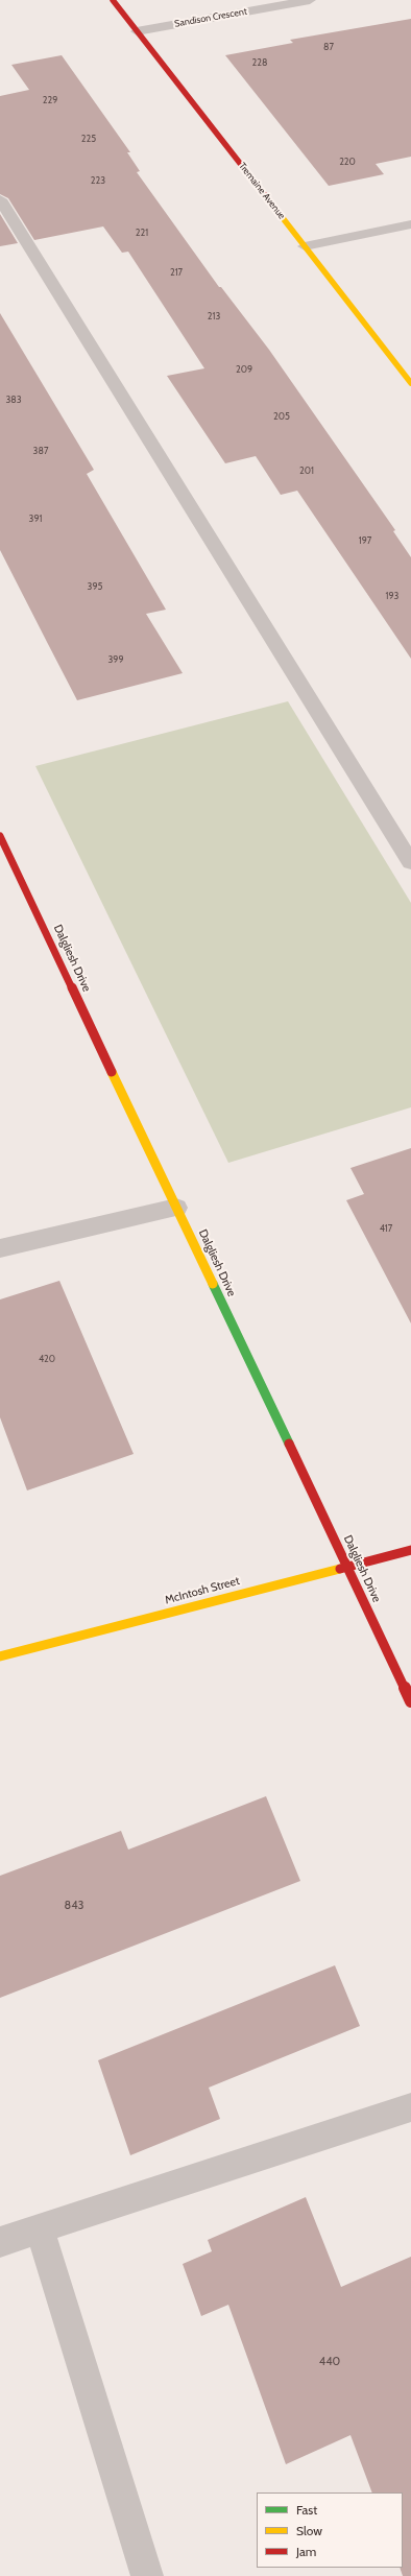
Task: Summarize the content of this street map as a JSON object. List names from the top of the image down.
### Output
{
  "streets": {
    "street": [
      "Sandison Crescent",
      "Tremaine Avenue",
      "Dalgliesh Drive",
      "McIntosh Street"
    ]
  },
  "crossings": [
    ["Sandison Crescent", "Tremaine Avenue"],
    ["Dalgliesh Drive", "McIntosh Street"]
  ],
  "house_numbers": [
    "87",
    "228",
    "229",
    "225",
    "220",
    "223",
    "221",
    "217",
    "213",
    "209",
    "383",
    "205",
    "387",
    "201",
    "391",
    "197",
    "395",
    "193",
    "399",
    "417",
    "420",
    "843",
    "440"
  ],
  "legend": ["Fast", "Slow", "Jam"]
}
